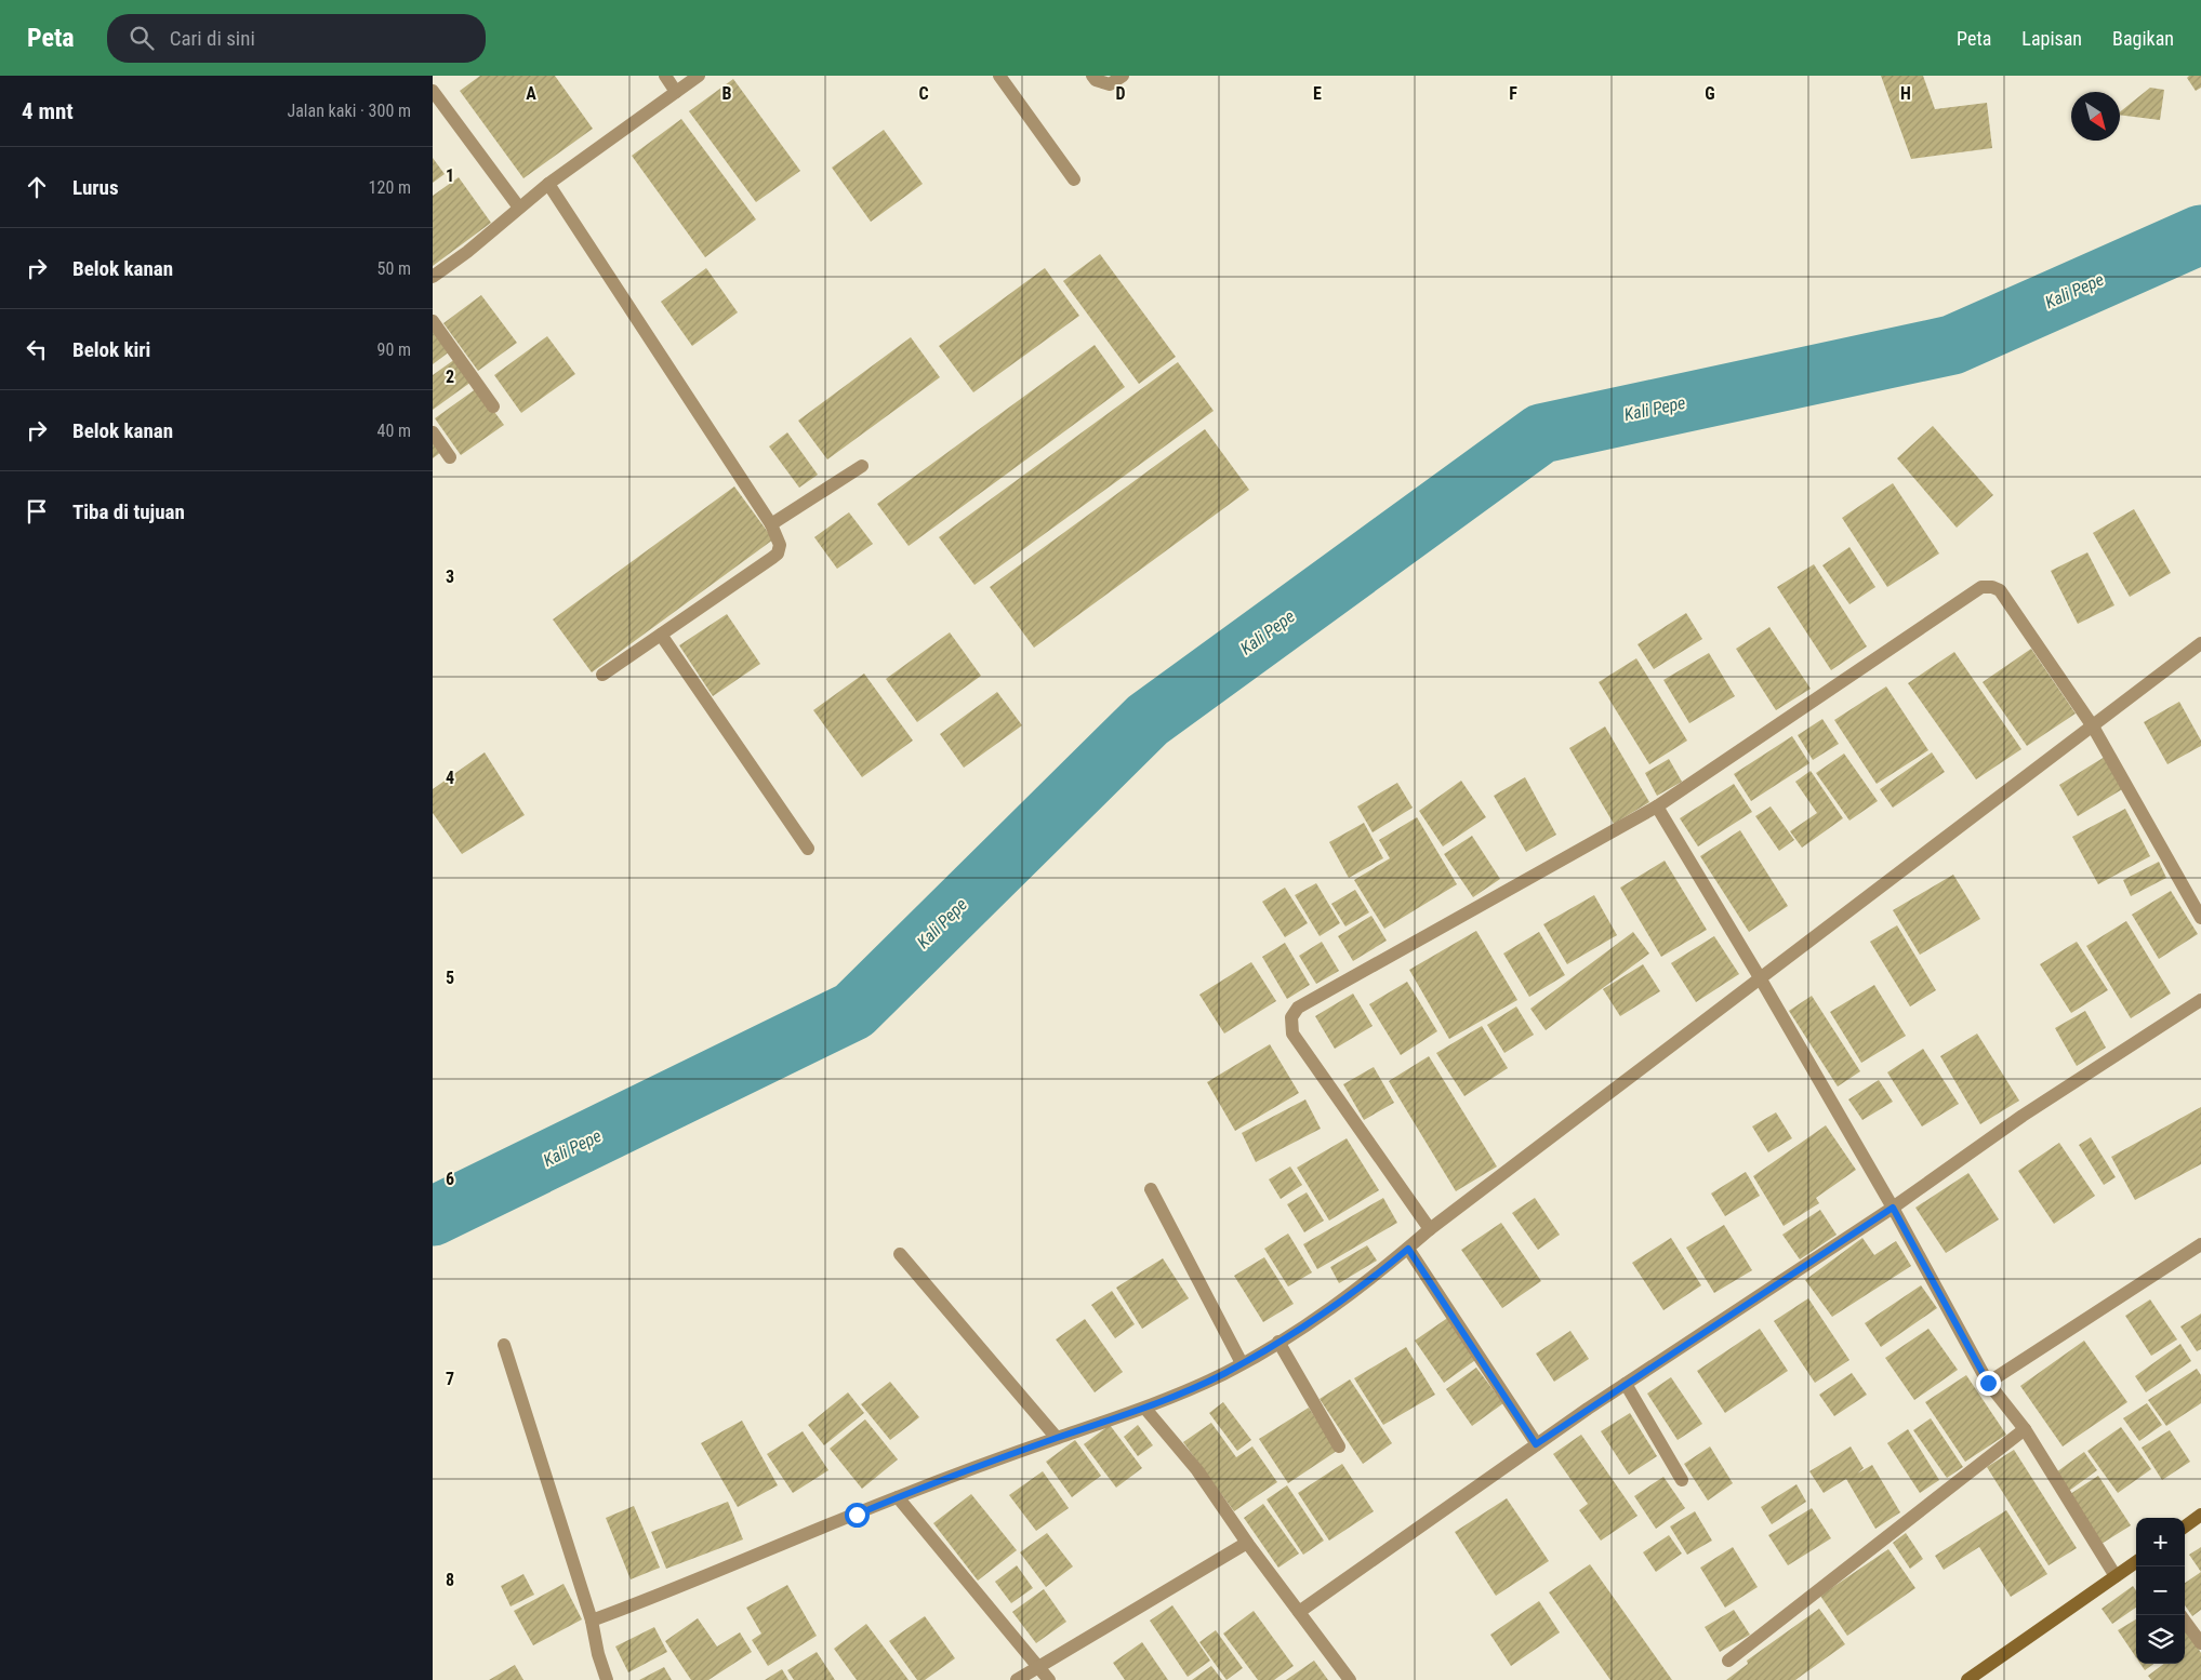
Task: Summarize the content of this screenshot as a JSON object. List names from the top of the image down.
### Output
{
  "water": ["Kali Pepe"],
  "north": "bottom right",
  "page": {
    "header": "Peta",
    "search": "Cari di sini",
    "nav": ["Peta", "Lapisan", "Bagikan"],
    "heading": ["4 mnt", "Jalan kaki · 300 m"],
    "list": [
      ["Lurus", "120 m"],
      ["Belok kanan", "50 m"],
      ["Belok kiri", "90 m"],
      ["Belok kanan", "40 m"],
      "Tiba di tujuan"
    ],
    "map_buttons": ["+", "−"]
  },
  "grid": {
    "columns": [
      "A",
      "B",
      "C",
      "D",
      "E",
      "F",
      "G",
      "H"
    ],
    "rows": [
      "1",
      "2",
      "3",
      "4",
      "5",
      "6",
      "7",
      "8"
    ]
  }
}
